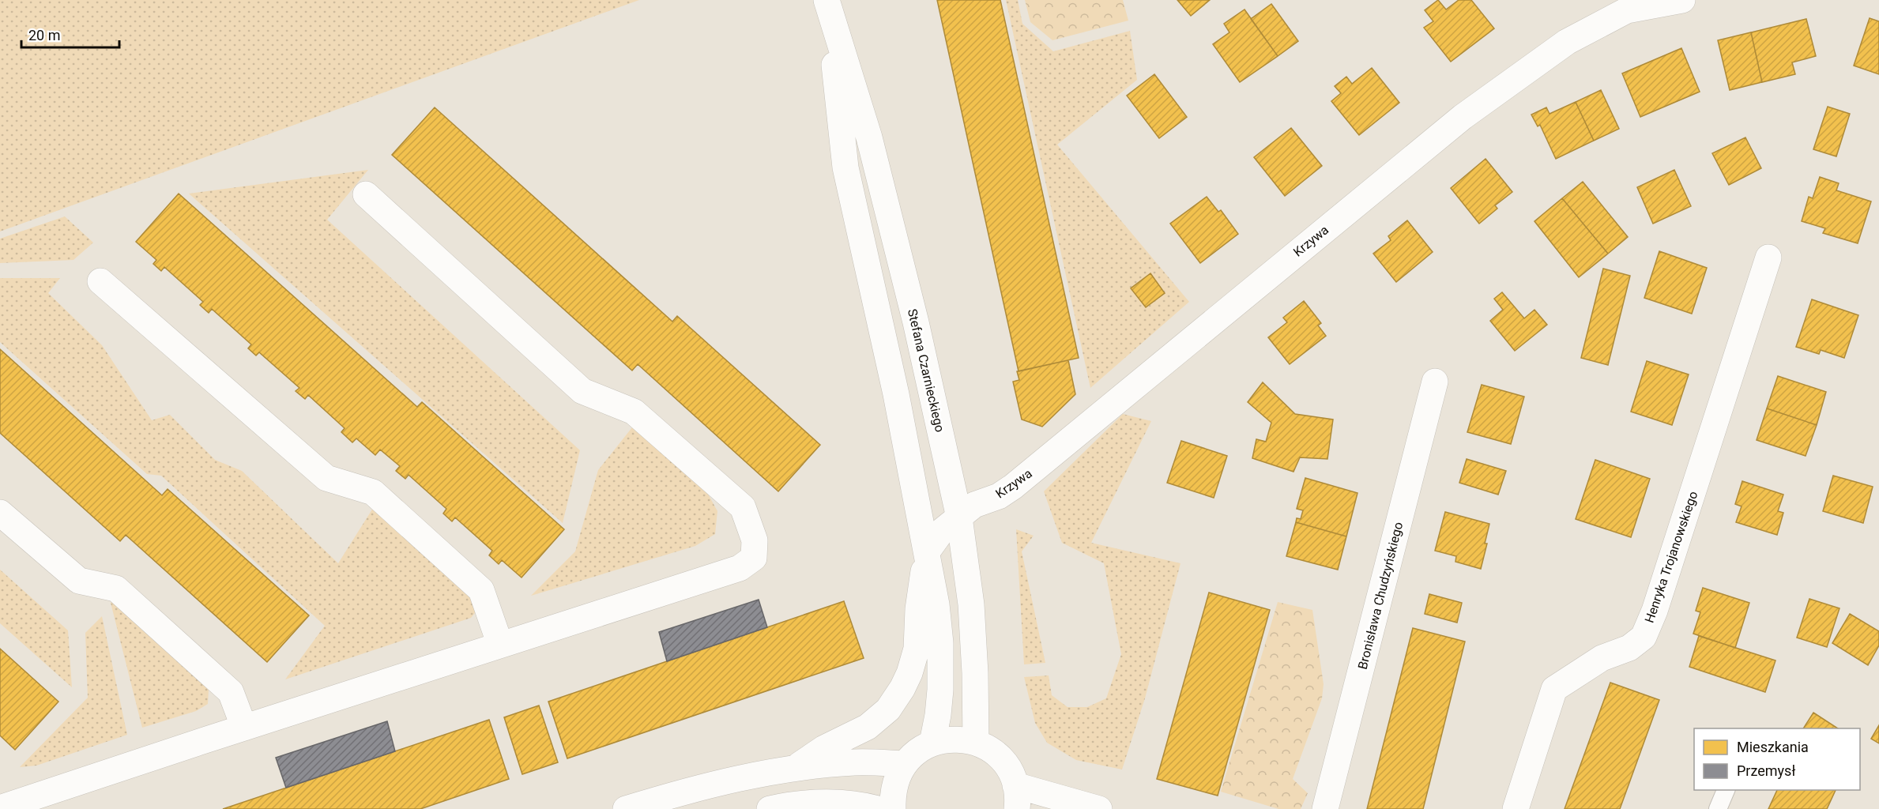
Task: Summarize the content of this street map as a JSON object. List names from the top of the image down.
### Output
{
  "streets": {
    "street": [
      "Krzywa",
      "Stefana Czarnieckiego",
      "Henryka Trojanowskiego",
      "Bronisława Chudzyńskiego"
    ]
  },
  "crossings": [
    ["Krzywa", "Stefana Czarnieckiego"]
  ],
  "legend": ["Mieszkania", "Przemysł"],
  "scale_bar": "20 m"
}
